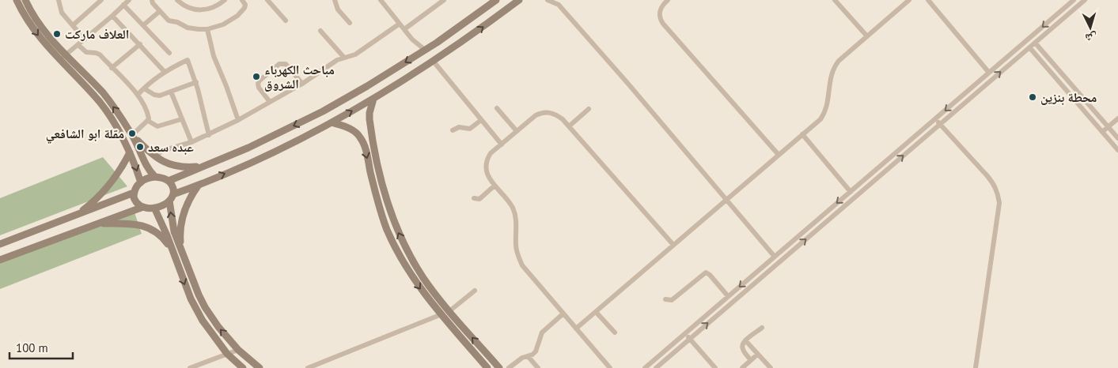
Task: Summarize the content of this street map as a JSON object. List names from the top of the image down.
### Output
{
  "places": [
    "العلاف ماركت",
    "مباحث الكهرباء الشروق",
    "محطة بنزين",
    "مقلة ابو الشافعي",
    "عبده سعد"
  ],
  "scale_bar": "100 m",
  "north": "bottom"
}
